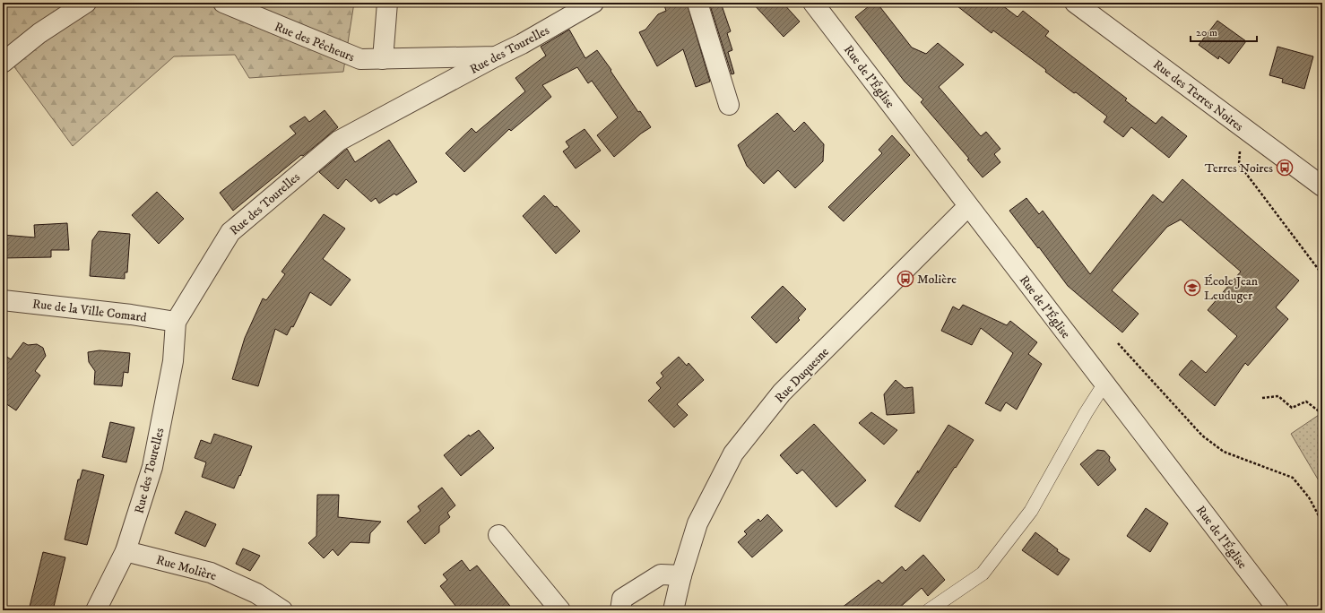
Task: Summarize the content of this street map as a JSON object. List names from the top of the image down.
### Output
{
  "streets": {
    "street": [
      "Rue des Pêcheurs",
      "Rue des Tourelles",
      "Rue de l'Église",
      "Rue des Terres Noires",
      "Rue de la Ville Comard",
      "Rue Duquesne",
      "Rue Molière"
    ]
  },
  "crossings": [
    ["Rue des Pêcheurs", "Rue des Tourelles"],
    ["Rue des Tourelles", "Rue de la Ville Comard"],
    ["Rue des Tourelles", "Rue Molière"],
    ["Rue de l'Église", "Rue Duquesne"]
  ],
  "places": {
    "bus stop": ["Terres Noires", "Molière"],
    "school or university": ["École Jean Leuduger"]
  },
  "scale_bar": "20 m"
}
